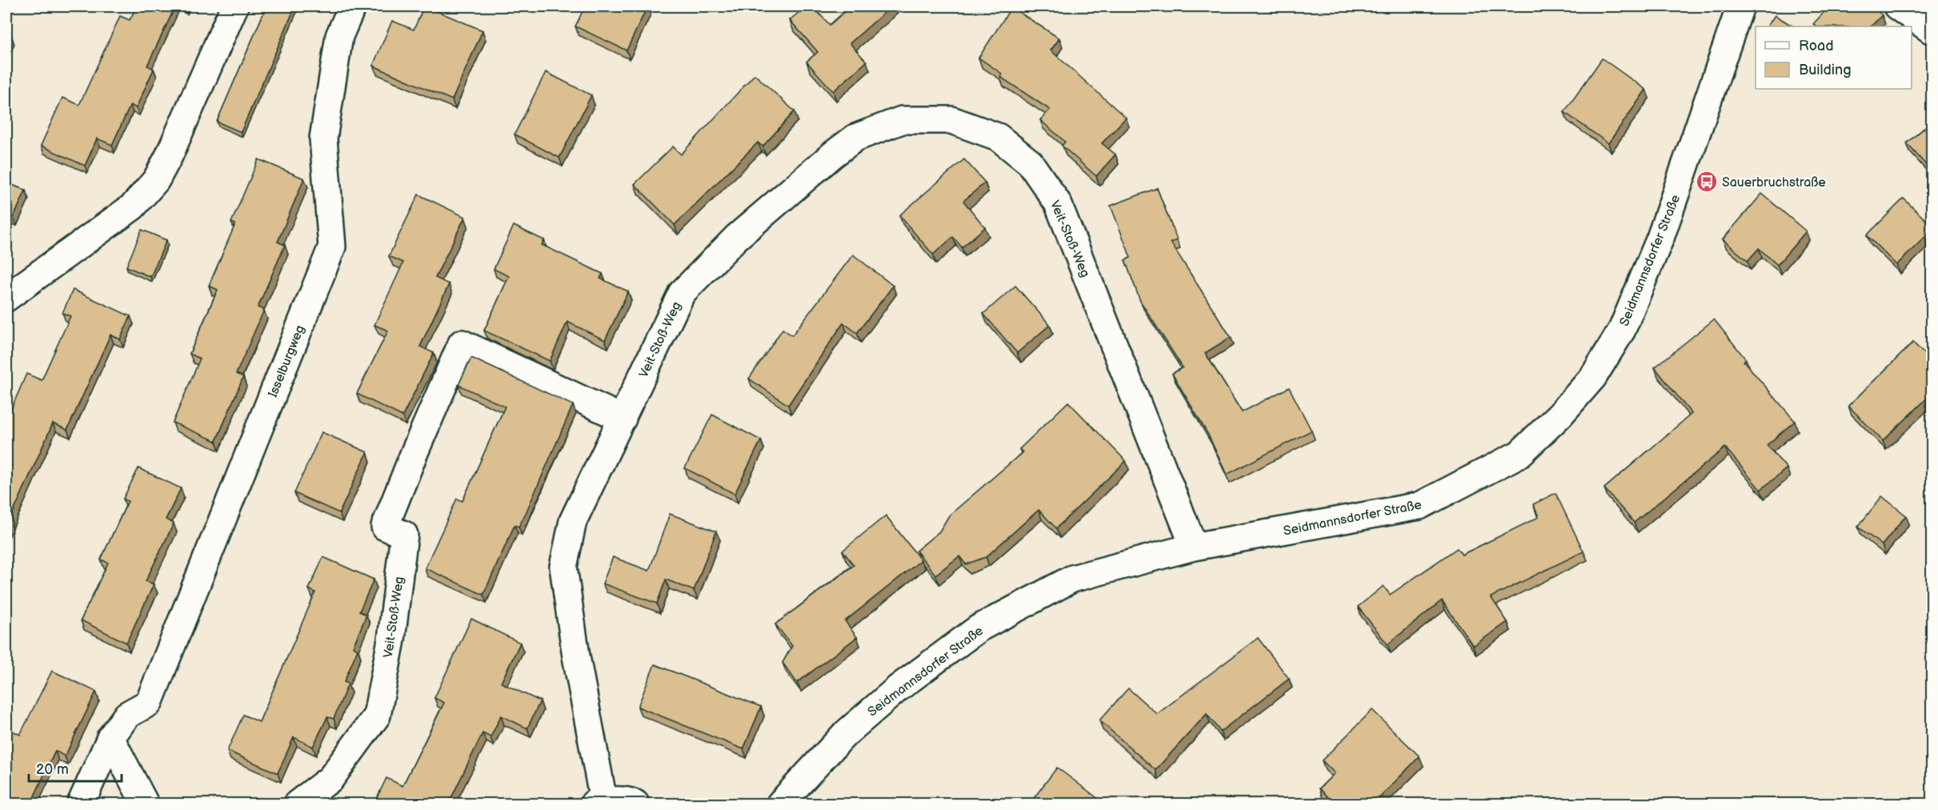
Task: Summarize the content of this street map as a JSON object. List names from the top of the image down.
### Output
{
  "streets": {
    "street": ["Veit-Stoß-Weg", "Seidmannsdorfer Straße", "Isselburgweg"]
  },
  "crossings": [
    ["Veit-Stoß-Weg", "Seidmannsdorfer Straße"]
  ],
  "places": {
    "bus stop": ["Sauerbruchstraße"]
  },
  "legend": ["Road", "Building"],
  "scale_bar": "20 m"
}
